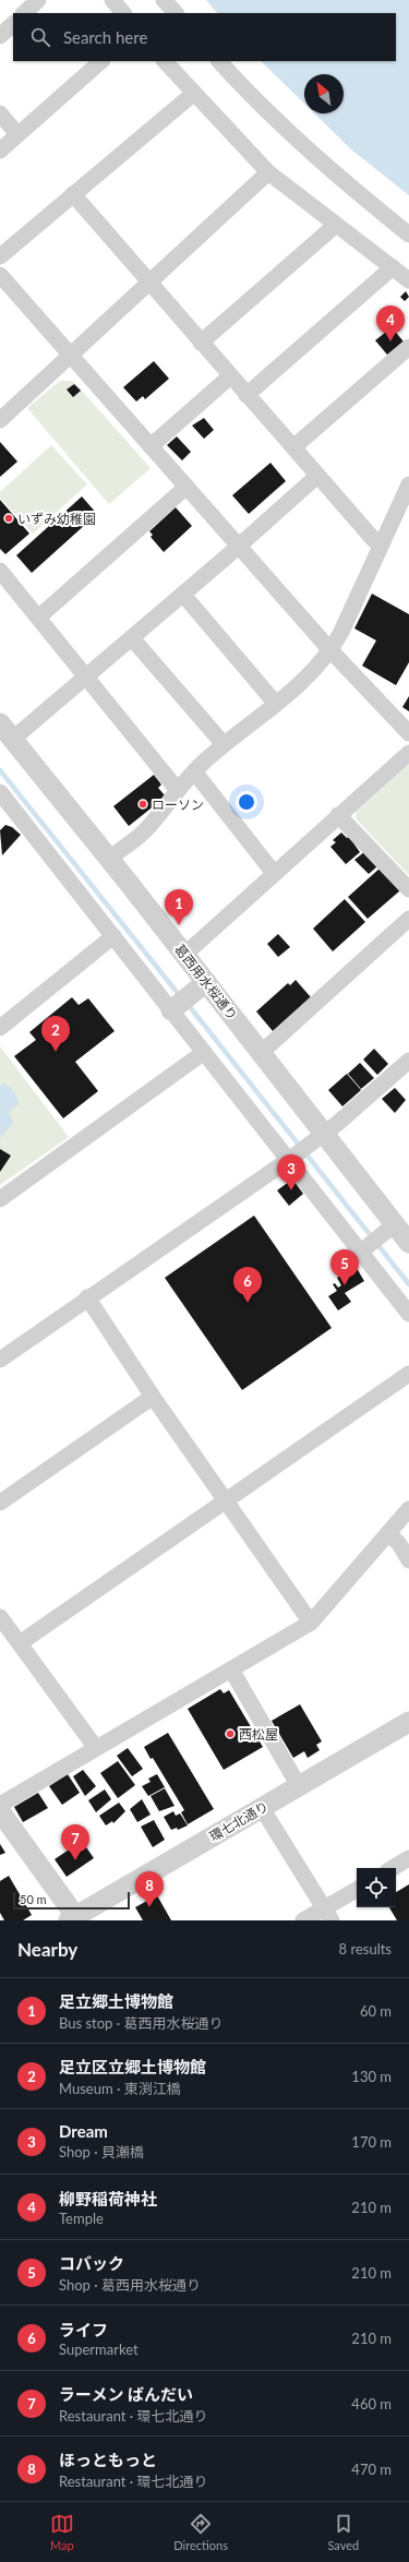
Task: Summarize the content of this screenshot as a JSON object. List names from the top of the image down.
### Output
{
  "streets": {
    "street": ["葛西用水桜通り", "環七北通り"]
  },
  "places": ["いずみ幼稚園", "ローソン", "西松屋"],
  "scale_bar": "50 m",
  "north": "top left",
  "page": {
    "search": "Search here",
    "pins": [
      "4",
      "1",
      "2",
      "3",
      "5",
      "6",
      "7",
      "8"
    ],
    "scale": "50 m",
    "heading": ["Nearby", "8 results"],
    "list": [
      {
        "mark": "1",
        "name": "足立郷土博物館",
        "note": "Bus stop · 葛西用水桜通り",
        "value": "60 m"
      },
      {
        "mark": "2",
        "name": "足立区立郷土博物館",
        "note": "Museum · 東渕江橋",
        "value": "130 m"
      },
      {
        "mark": "3",
        "name": "Dream",
        "note": "Shop · 貝瀬橋",
        "value": "170 m"
      },
      {
        "mark": "4",
        "name": "柳野稲荷神社",
        "note": "Temple",
        "value": "210 m"
      },
      {
        "mark": "5",
        "name": "コバック",
        "note": "Shop · 葛西用水桜通り",
        "value": "210 m"
      },
      {
        "mark": "6",
        "name": "ライフ",
        "note": "Supermarket",
        "value": "210 m"
      },
      {
        "mark": "7",
        "name": "ラーメン ばんだい",
        "note": "Restaurant · 環七北通り",
        "value": "460 m"
      },
      {
        "mark": "8",
        "name": "ほっともっと",
        "note": "Restaurant · 環七北通り",
        "value": "470 m"
      }
    ],
    "nav": ["Map", "Directions", "Saved"]
  }
}
